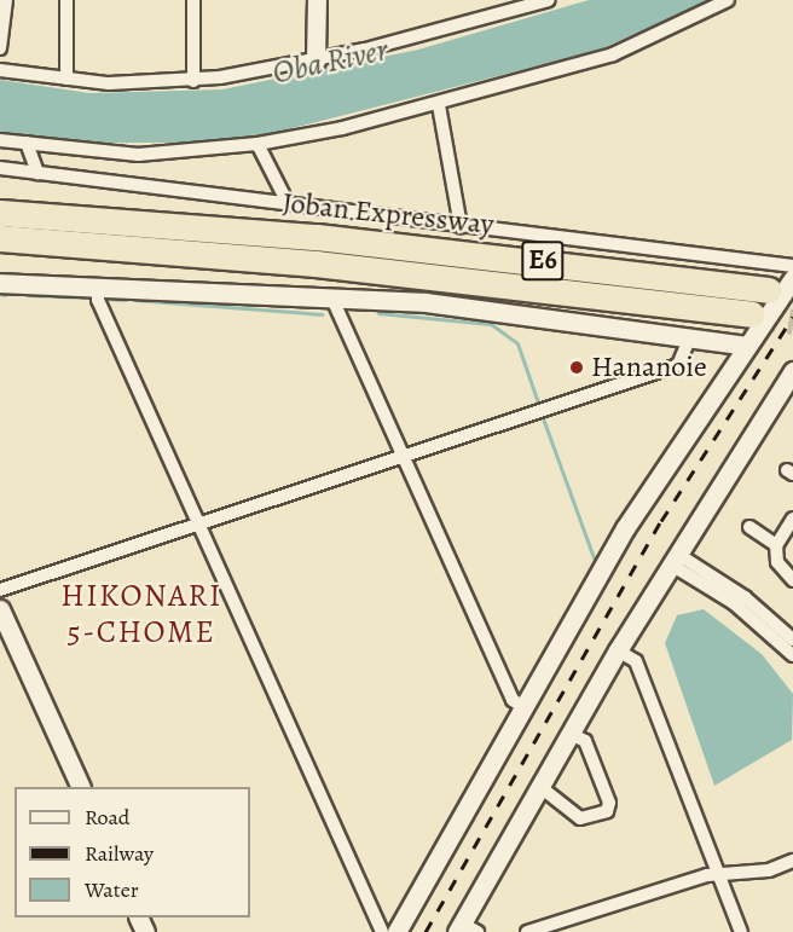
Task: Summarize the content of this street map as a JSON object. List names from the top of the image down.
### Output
{
  "streets": {
    "highway": ["Joban Expressway", "E6"]
  },
  "districts": ["HIKONARI 5-CHOME"],
  "water": ["Oba River"],
  "places": ["Hananoie"],
  "legend": ["Road", "Railway", "Water"]
}
